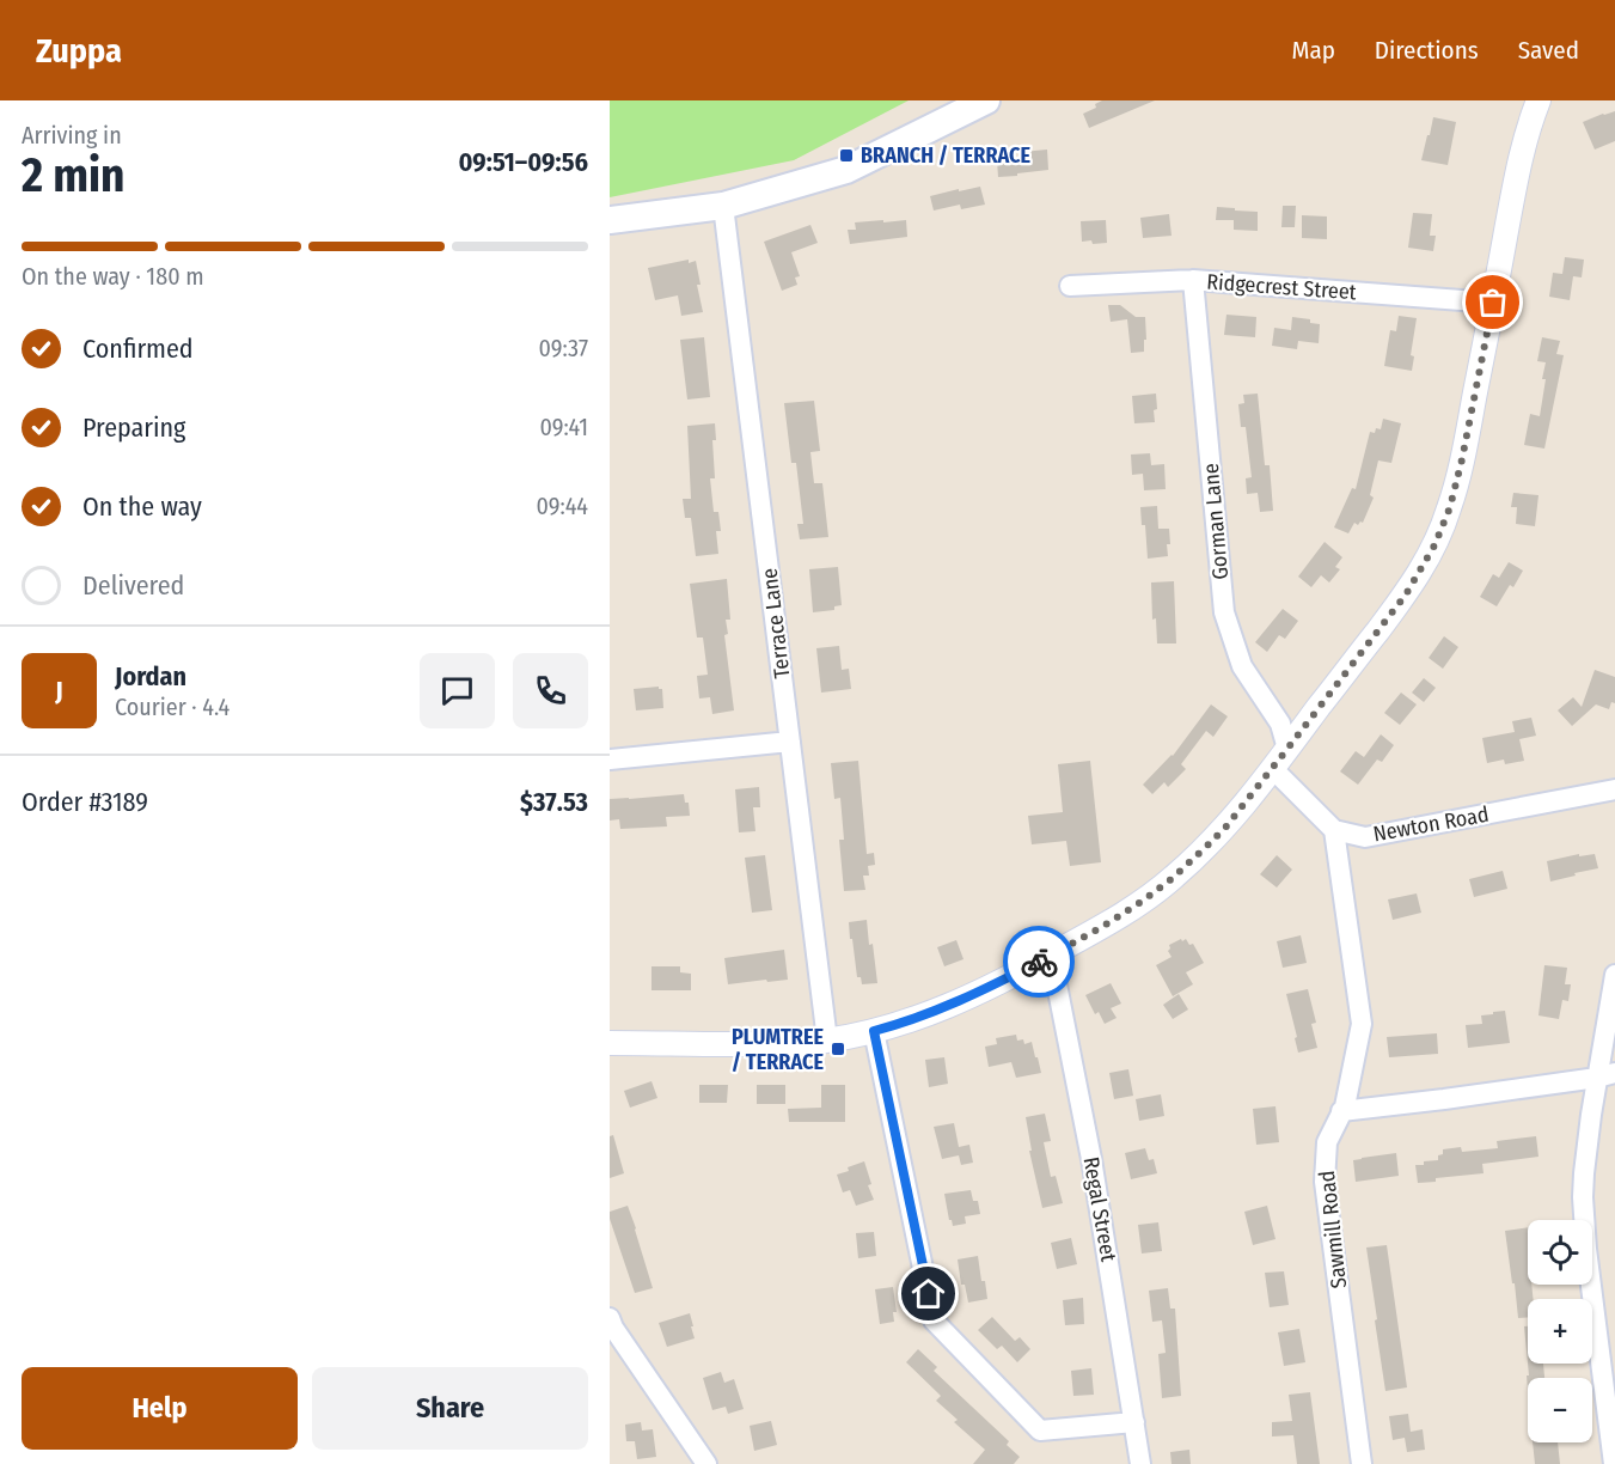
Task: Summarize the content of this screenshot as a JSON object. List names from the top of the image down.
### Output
{
  "streets": {
    "street": [
      "Ridgecrest Street",
      "Gorman Lane",
      "Terrace Lane",
      "Newton Road",
      "Regal Street",
      "Sawmill Road"
    ]
  },
  "crossings": [
    ["Ridgecrest Street", "Gorman Lane"],
    ["Newton Road", "Sawmill Road"]
  ],
  "places": {
    "transit": ["BRANCH / TERRACE", "PLUMTREE / TERRACE"]
  },
  "page": {
    "header": "Zuppa",
    "nav": ["Map", "Directions", "Saved"],
    "heading": ["2 min", "Arriving in", "09:51–09:56"],
    "panel": [
      "Jordan",
      "Courier · 4.4",
      "Order #3189",
      "$37.53"
    ],
    "bar": "On the way · 180 m",
    "list": [
      ["Confirmed", "09:37"],
      ["Preparing", "09:41"],
      ["On the way", "09:44"],
      "Delivered"
    ],
    "round": "J",
    "map_buttons": ["+", "−"],
    "buttons": ["Help", "Share"]
  }
}
